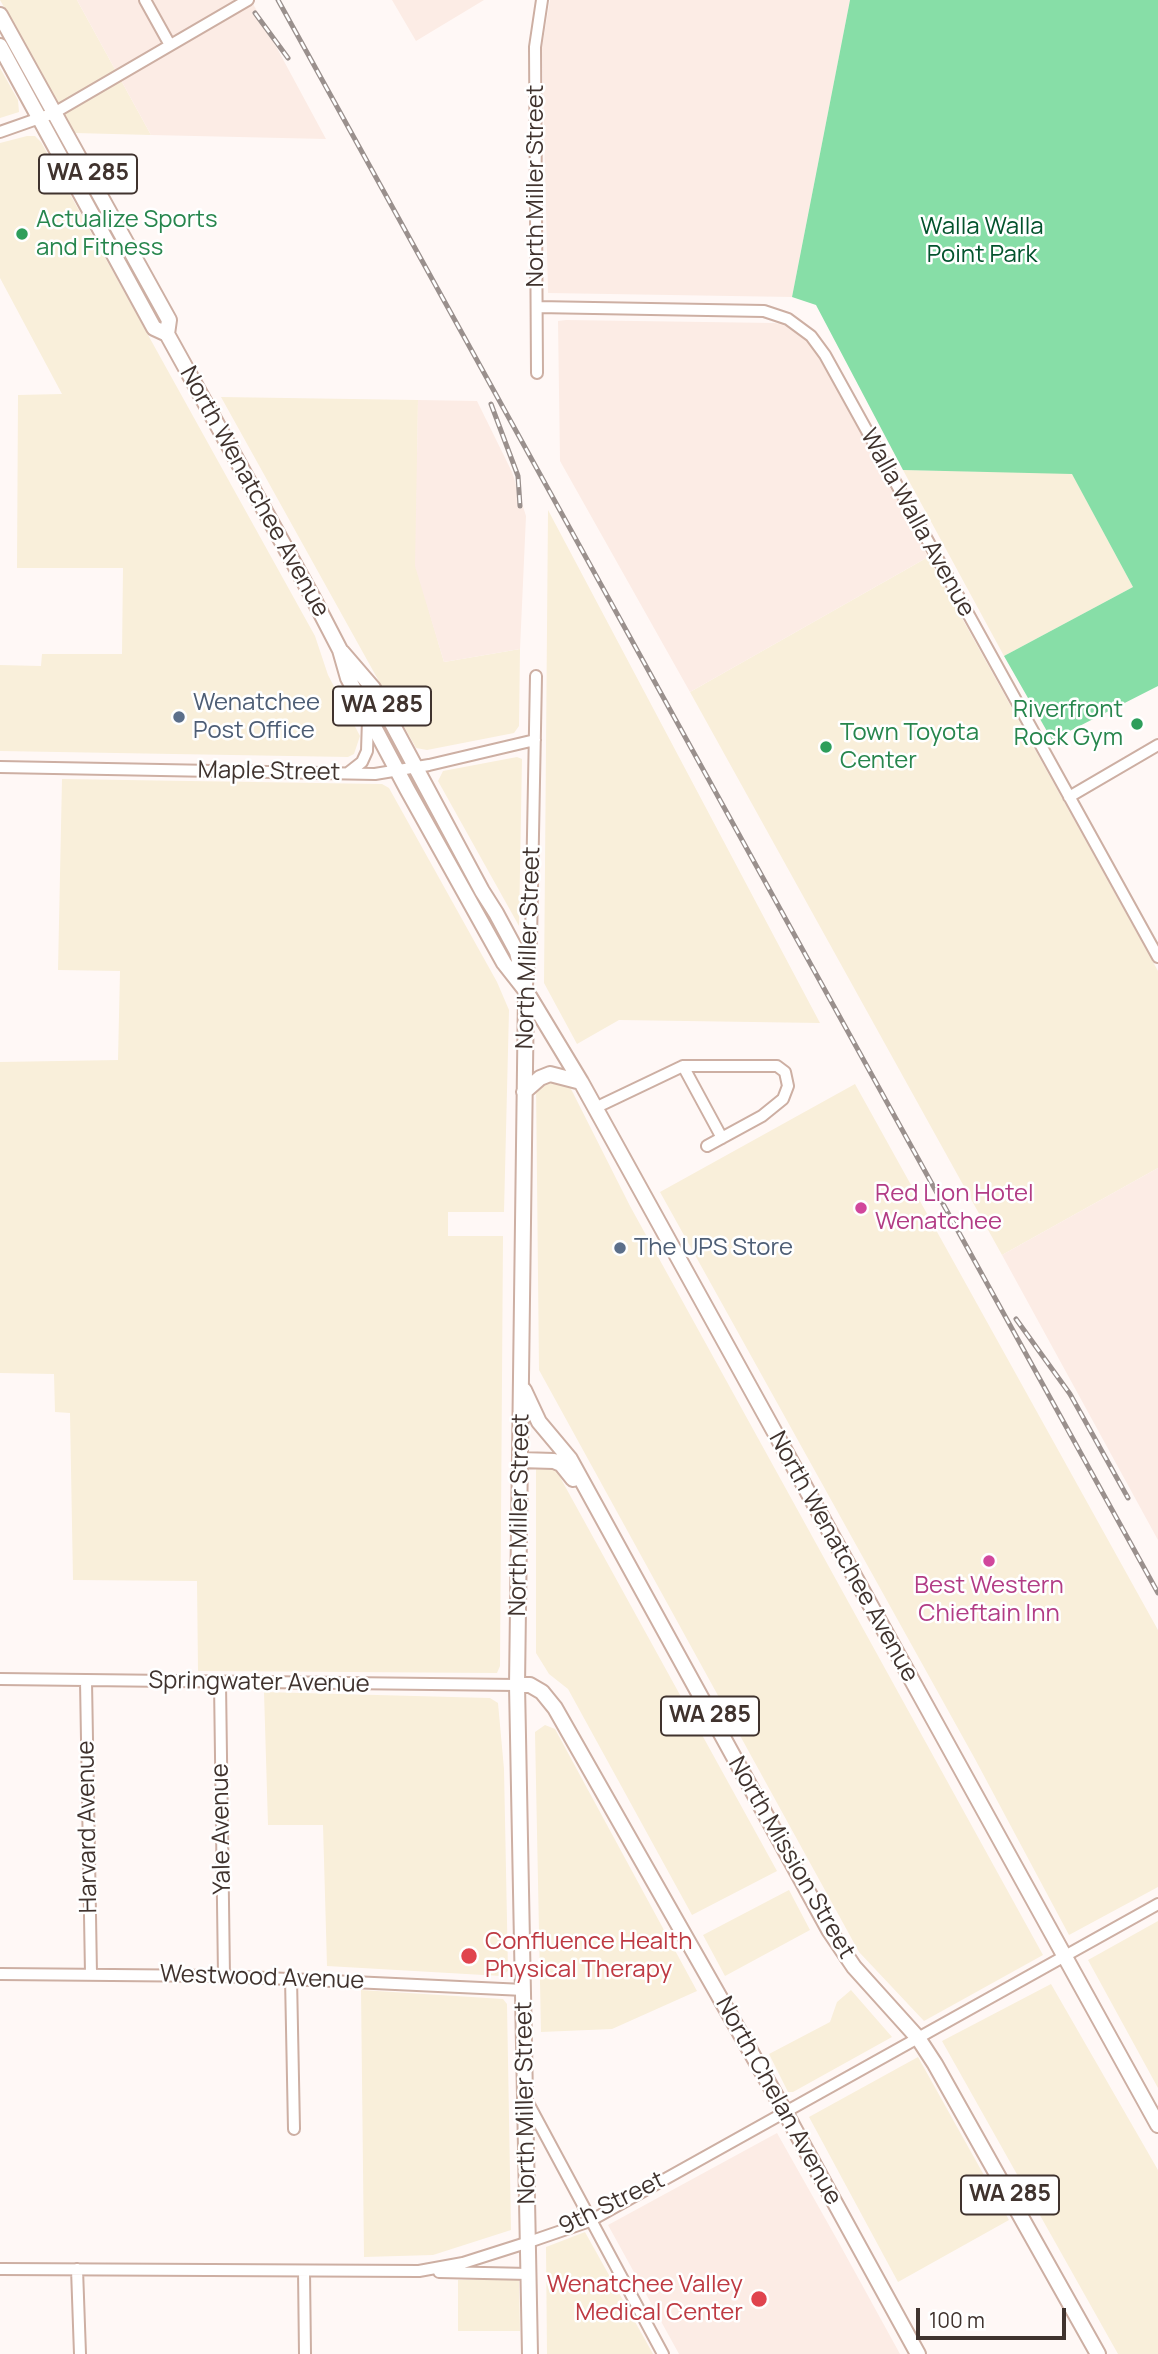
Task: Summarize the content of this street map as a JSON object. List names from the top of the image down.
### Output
{
  "streets": {
    "main road": [
      "WA 285",
      "North Miller Street",
      "North Wenatchee Avenue",
      "North Mission Street",
      "North Chelan Avenue"
    ],
    "street": [
      "Walla Walla Avenue",
      "Maple Street",
      "Springwater Avenue",
      "Harvard Avenue",
      "Yale Avenue",
      "Westwood Avenue",
      "9th Street"
    ]
  },
  "crossings": [
    ["WA 285", "North Wenatchee Avenue"],
    ["WA 285", "Maple Street"],
    ["North Miller Street", "North Wenatchee Avenue"],
    ["North Miller Street", "Walla Walla Avenue"],
    ["North Miller Street", "Maple Street"],
    ["North Miller Street", "Springwater Avenue"],
    ["North Miller Street", "North Mission Street"],
    ["North Miller Street", "Westwood Avenue"],
    ["North Miller Street", "North Chelan Avenue"],
    ["North Miller Street", "9th Street"],
    ["North Wenatchee Avenue", "Maple Street"],
    ["North Wenatchee Avenue", "9th Street"],
    ["Springwater Avenue", "Harvard Avenue"],
    ["Springwater Avenue", "Yale Avenue"],
    ["Springwater Avenue", "North Chelan Avenue"],
    ["Harvard Avenue", "Westwood Avenue"],
    ["Yale Avenue", "Westwood Avenue"],
    ["North Mission Street", "9th Street"],
    ["North Chelan Avenue", "9th Street"]
  ],
  "parks": ["Walla Walla Point Park"],
  "places": [
    "Actualize Sports and Fitness",
    "Wenatchee Post Office",
    "Riverfront Rock Gym",
    "Town Toyota Center",
    "Red Lion Hotel Wenatchee",
    "The UPS Store",
    "Best Western Chieftain Inn",
    "Confluence Health Physical Therapy",
    "Wenatchee Valley Medical Center"
  ],
  "scale_bar": "100 m"
}
